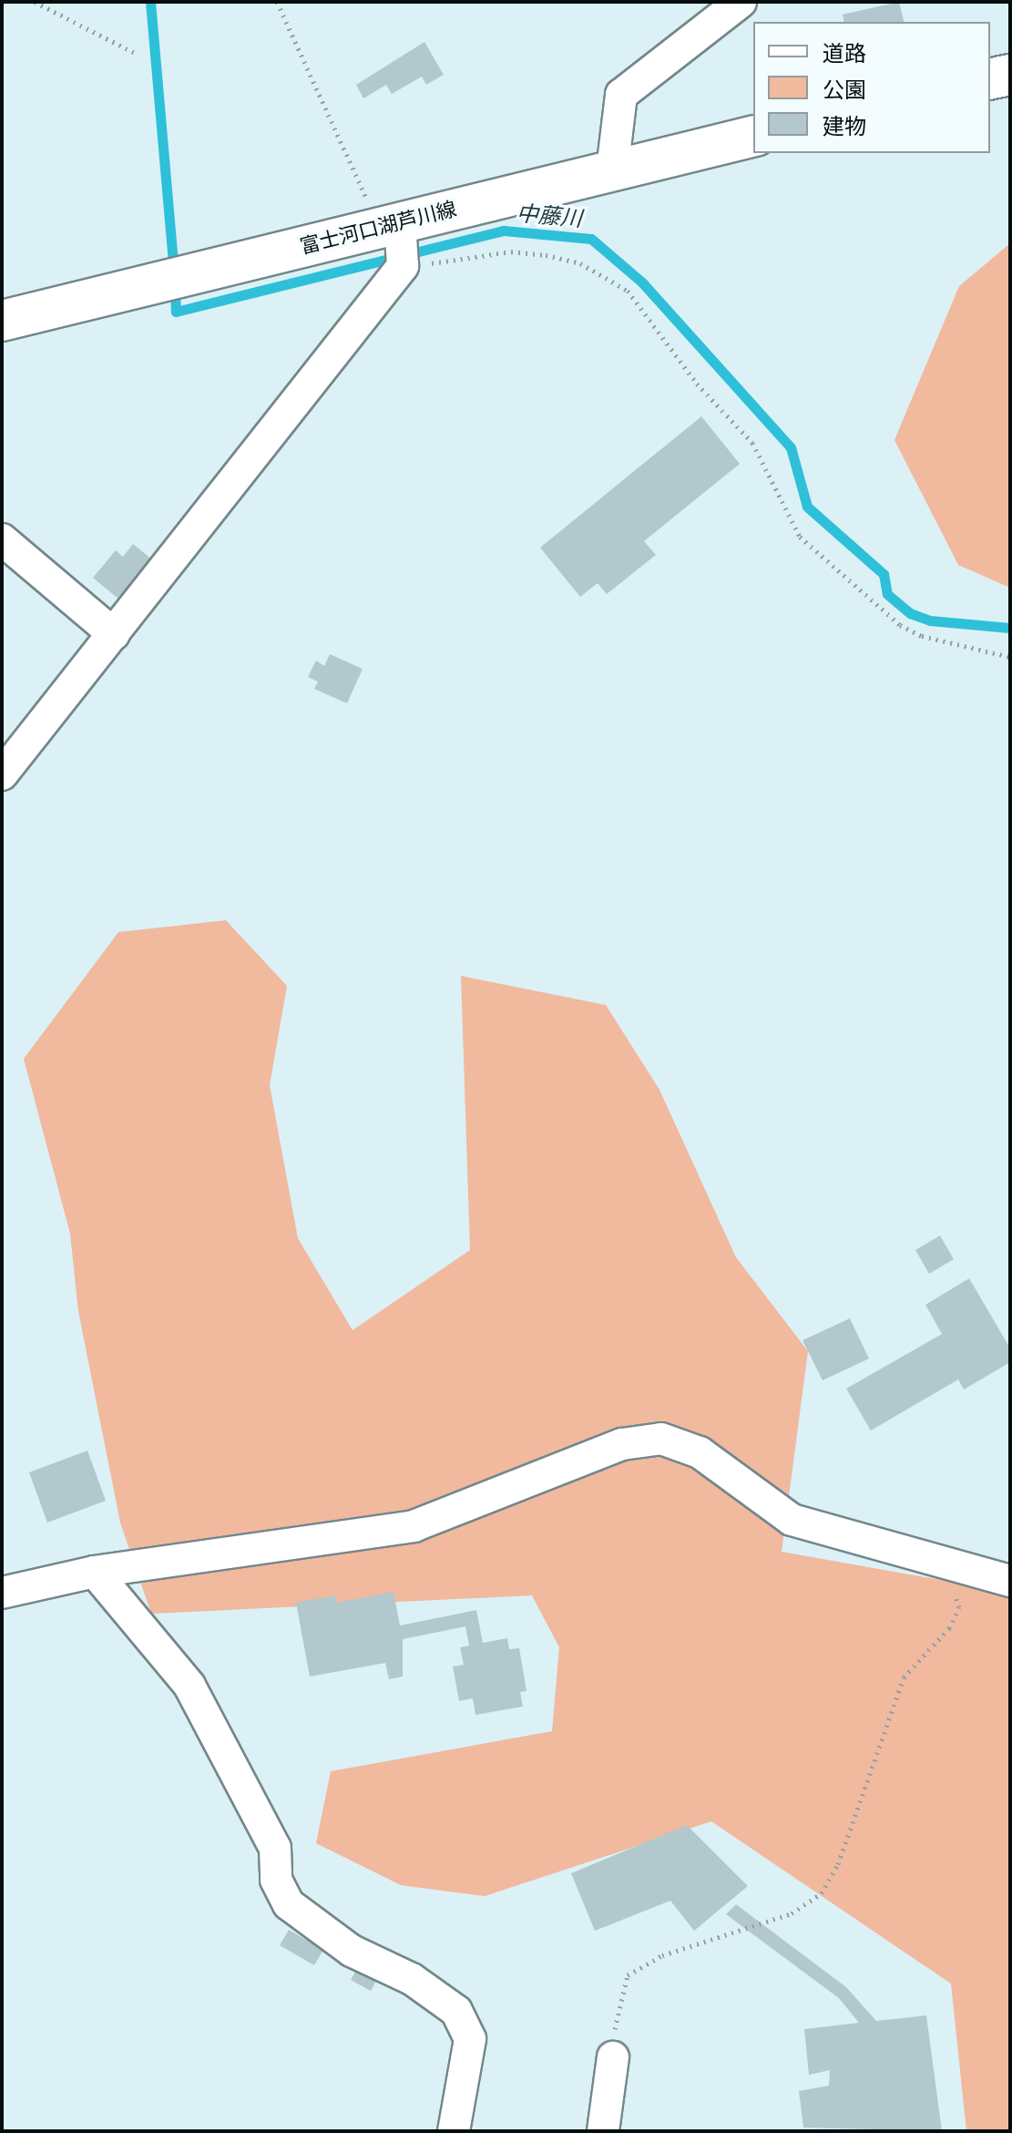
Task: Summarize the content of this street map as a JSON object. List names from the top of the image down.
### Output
{
  "streets": {
    "main road": ["富士河口湖芦川線"]
  },
  "water": ["中藤川"],
  "legend": ["道路", "公園", "建物"]
}
